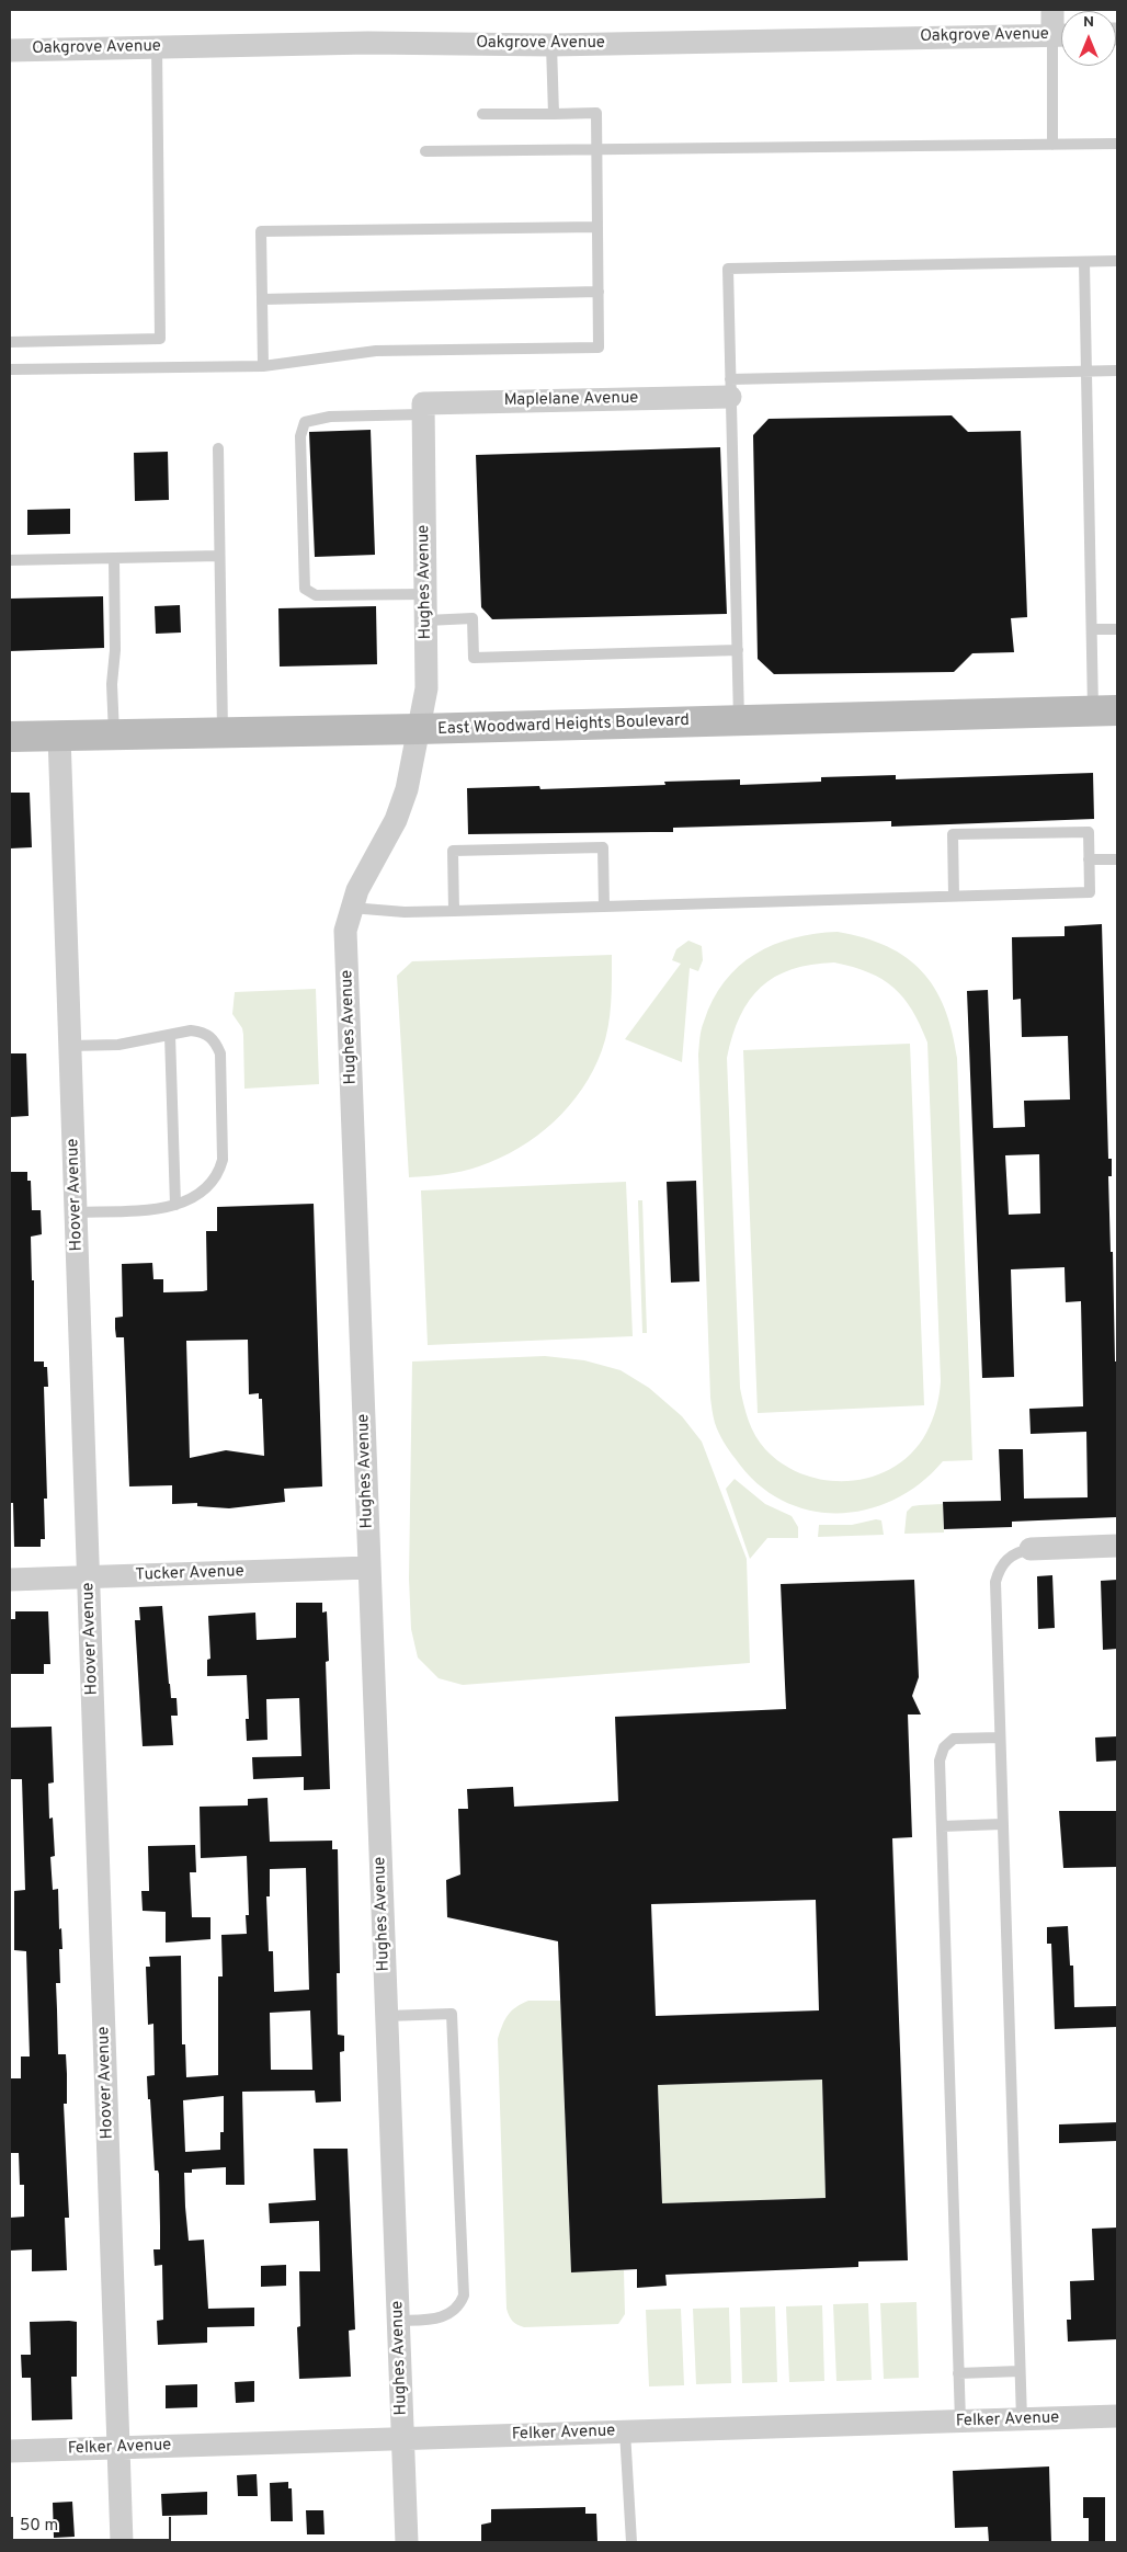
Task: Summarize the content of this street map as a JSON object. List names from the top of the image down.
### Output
{
  "streets": {
    "street": [
      "Oakgrove Avenue",
      "Maplelane Avenue",
      "Hughes Avenue",
      "East Woodward Heights Boulevard",
      "Hoover Avenue",
      "Tucker Avenue",
      "Felker Avenue"
    ]
  },
  "crossings": [
    ["Maplelane Avenue", "Hughes Avenue"],
    ["Hughes Avenue", "East Woodward Heights Boulevard"],
    ["Hughes Avenue", "Tucker Avenue"],
    ["Hughes Avenue", "Felker Avenue"],
    ["East Woodward Heights Boulevard", "Hoover Avenue"],
    ["Hoover Avenue", "Tucker Avenue"],
    ["Hoover Avenue", "Felker Avenue"]
  ],
  "scale_bar": "50 m",
  "north": "top"
}
